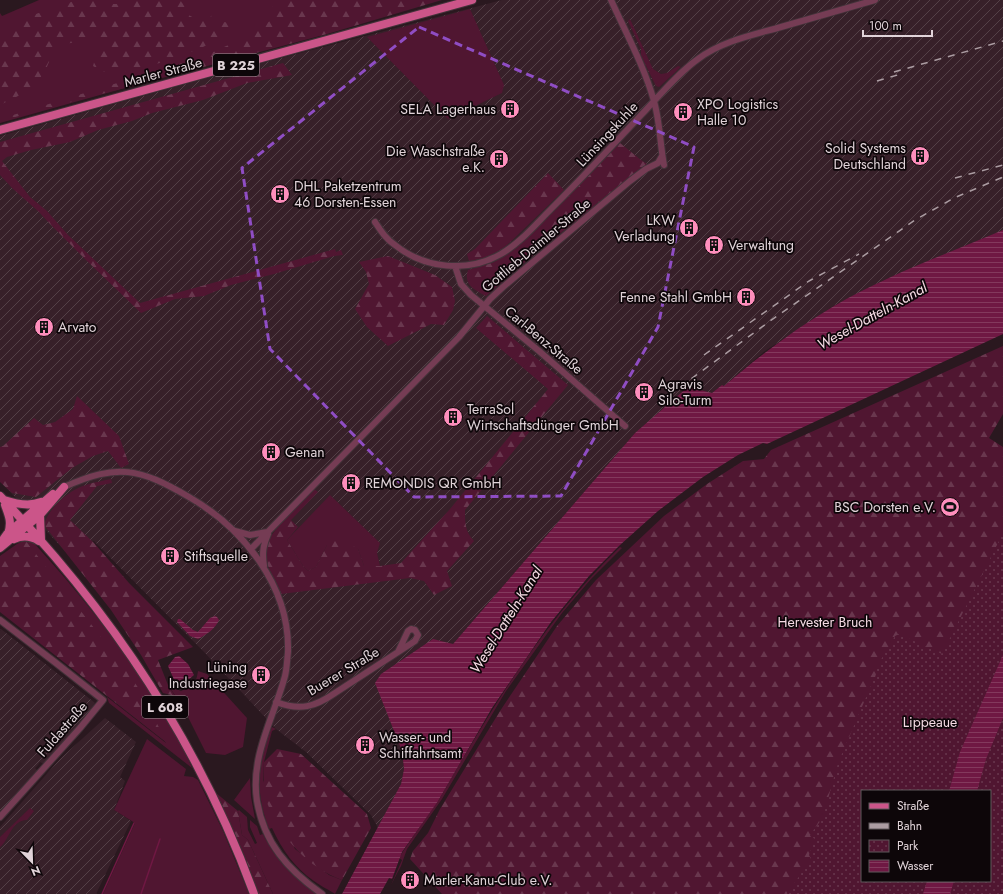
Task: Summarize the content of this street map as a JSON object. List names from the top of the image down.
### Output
{
  "streets": {
    "main road": ["B 225", "Marler Straße", "L 608"],
    "street": [
      "Lünsingskuhle",
      "Gottlieb-Daimler-Straße",
      "Carl-Benz-Straße",
      "Buerer Straße",
      "Fuldastraße"
    ]
  },
  "crossings": [
    ["Lünsingskuhle", "Carl-Benz-Straße"],
    ["Gottlieb-Daimler-Straße", "Carl-Benz-Straße"],
    ["Gottlieb-Daimler-Straße", "Buerer Straße"]
  ],
  "water": ["Wesel-Datteln-Kanal"],
  "parks": ["Hervester Bruch", "Lippeaue"],
  "places": {
    "building": [
      "SELA Lagerhaus",
      "XPO Logistics Halle 10",
      "Solid Systems Deutschland",
      "Die Waschstraße e.K.",
      "DHL Paketzentrum 46 Dorsten-Essen",
      "LKW Verladung",
      "Verwaltung",
      "Fenne Stahl GmbH",
      "Arvato",
      "Agravis Silo-Turm",
      "TerraSol Wirtschaftsdünger GmbH",
      "Genan",
      "REMONDIS QR GmbH",
      "Stiftsquelle",
      "Lüning Industriegase",
      "Wasser- und Schiffahrtsamt",
      "Marler-Kanu-Club e.V."
    ],
    "sports": ["BSC Dorsten e.V."]
  },
  "legend": [
    "Straße",
    "Bahn",
    "Park",
    "Wasser"
  ],
  "scale_bar": "100 m",
  "north": "bottom right"
}
